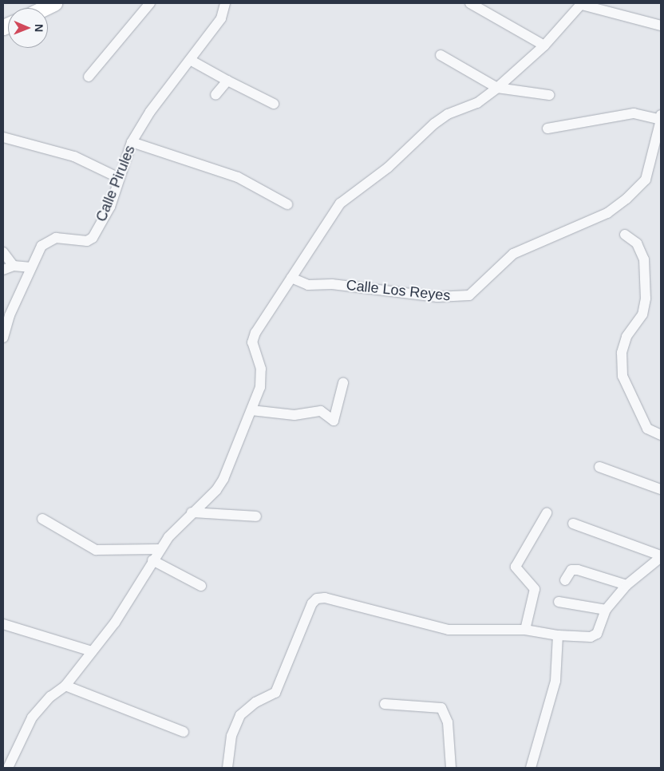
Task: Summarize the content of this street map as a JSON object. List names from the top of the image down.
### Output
{
  "streets": {
    "street": ["Calle Pirules", "Calle Los Reyes"]
  },
  "north": "right"
}
